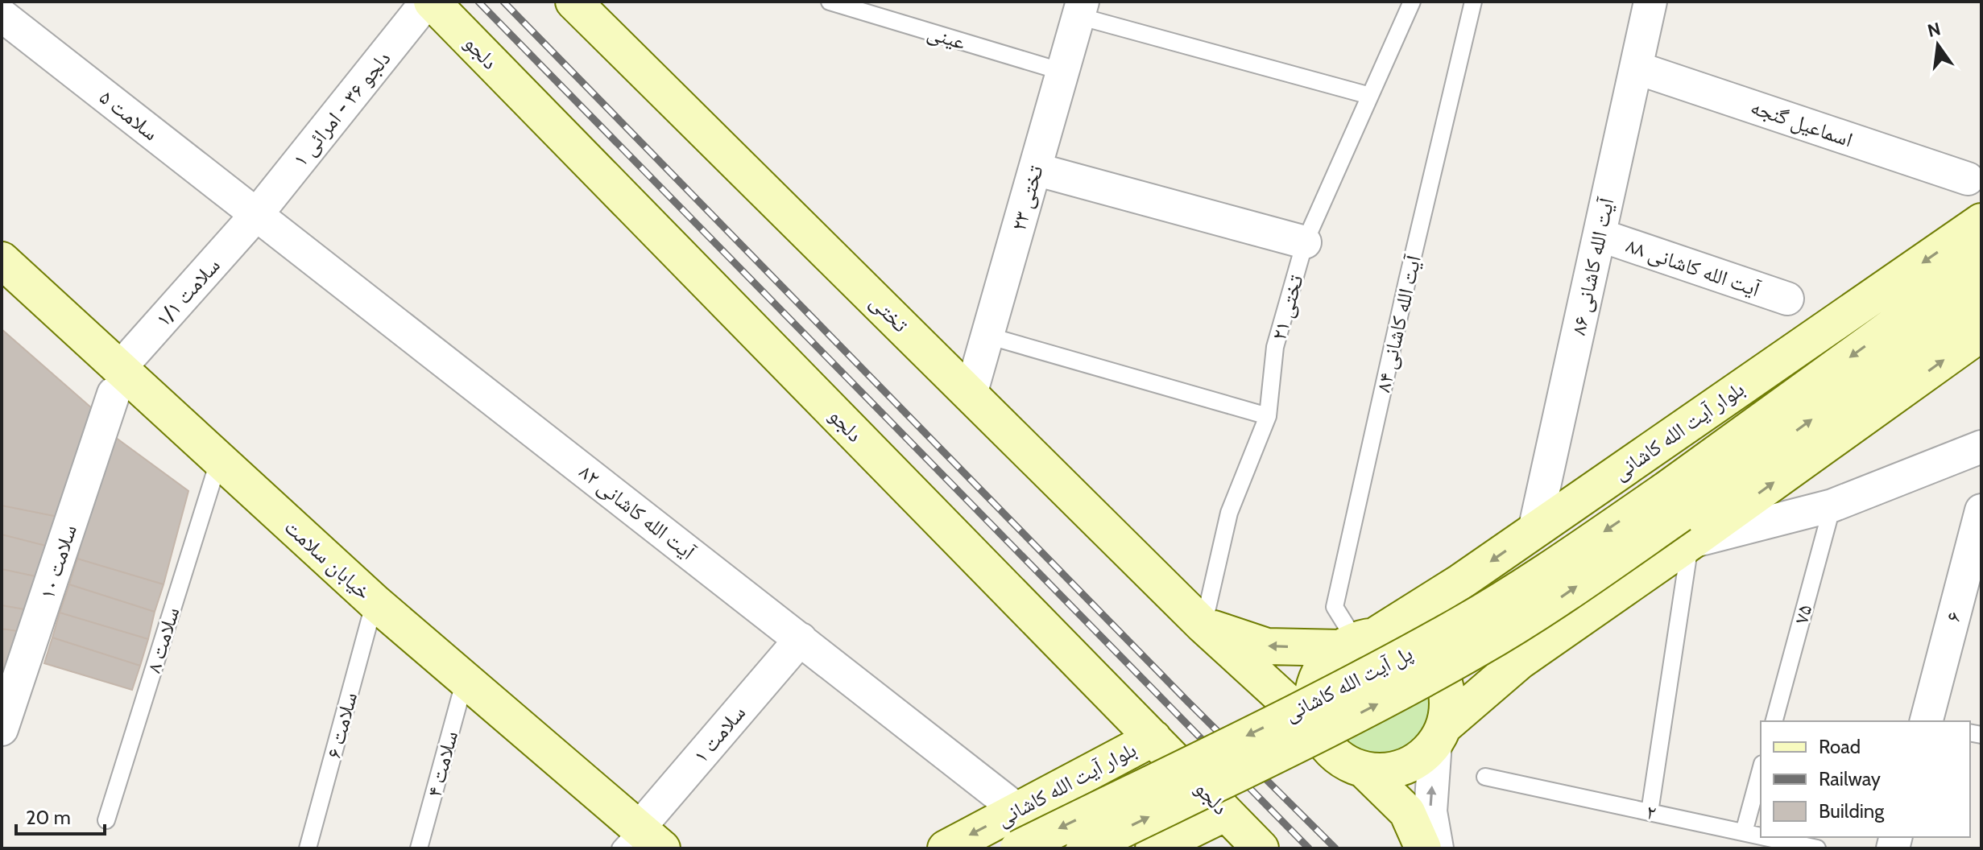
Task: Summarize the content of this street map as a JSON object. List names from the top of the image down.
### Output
{
  "streets": {
    "main road": [
      "دلجو",
      "تختی",
      "بلوار آیت الله کاشانی",
      "خیابان سلامت",
      "پل آیت الله کاشانی"
    ],
    "street": [
      "دلجو ۳۶ - امرائی ۱",
      "سلامت ۵",
      "اسماعیل گنجه",
      "تختی ۲۳",
      "آیت الله کاشانی ۸۶",
      "آیت الله کاشانی ۸۸",
      "سلامت ۱/۱",
      "آیت الله کاشانی ۸۲",
      "سلامت ۱۰",
      "۶",
      "سلامت ۱"
    ],
    "lane": [
      "عینی",
      "تختی ۲۱",
      "آیت الله کاشانی ۸۴",
      "۷۵",
      "سلامت ۸",
      "سلامت ۶",
      "سلامت ۴",
      "۲"
    ]
  },
  "crossings": [
    ["عینی", "تختی ۲۳"],
    ["دلجو", "دلجو ۳۶ - امرائی ۱"],
    ["دلجو", "بلوار آیت الله کاشانی"],
    ["دلجو ۳۶ - امرائی ۱", "سلامت ۵"],
    ["دلجو ۳۶ - امرائی ۱", "سلامت ۱/۱"],
    ["دلجو ۳۶ - امرائی ۱", "آیت الله کاشانی ۸۲"],
    ["سلامت ۵", "سلامت ۱/۱"],
    ["سلامت ۵", "آیت الله کاشانی ۸۲"],
    ["اسماعیل گنجه", "آیت الله کاشانی ۸۶"],
    ["تختی ۲۳", "تختی"],
    ["آیت الله کاشانی ۸۶", "آیت الله کاشانی ۸۸"],
    ["آیت الله کاشانی ۸۶", "بلوار آیت الله کاشانی"],
    ["سلامت ۱/۱", "آیت الله کاشانی ۸۲"],
    ["سلامت ۱/۱", "خیابان سلامت"],
    ["سلامت ۱/۱", "سلامت ۱۰"],
    ["تختی ۲۱", "تختی"],
    ["تختی", "آیت الله کاشانی ۸۴"],
    ["تختی", "بلوار آیت الله کاشانی"],
    ["آیت الله کاشانی ۸۴", "بلوار آیت الله کاشانی"],
    ["بلوار آیت الله کاشانی", "آیت الله کاشانی ۸۲"],
    ["بلوار آیت الله کاشانی", "پل آیت الله کاشانی"],
    ["آیت الله کاشانی ۸۲", "سلامت ۱"],
    ["خیابان سلامت", "سلامت ۱۰"],
    ["خیابان سلامت", "سلامت ۸"],
    ["خیابان سلامت", "سلامت ۶"],
    ["خیابان سلامت", "سلامت ۱"],
    ["خیابان سلامت", "سلامت ۴"]
  ],
  "legend": ["Road", "Railway", "Building"],
  "scale_bar": "20 m",
  "north": "top"
}
